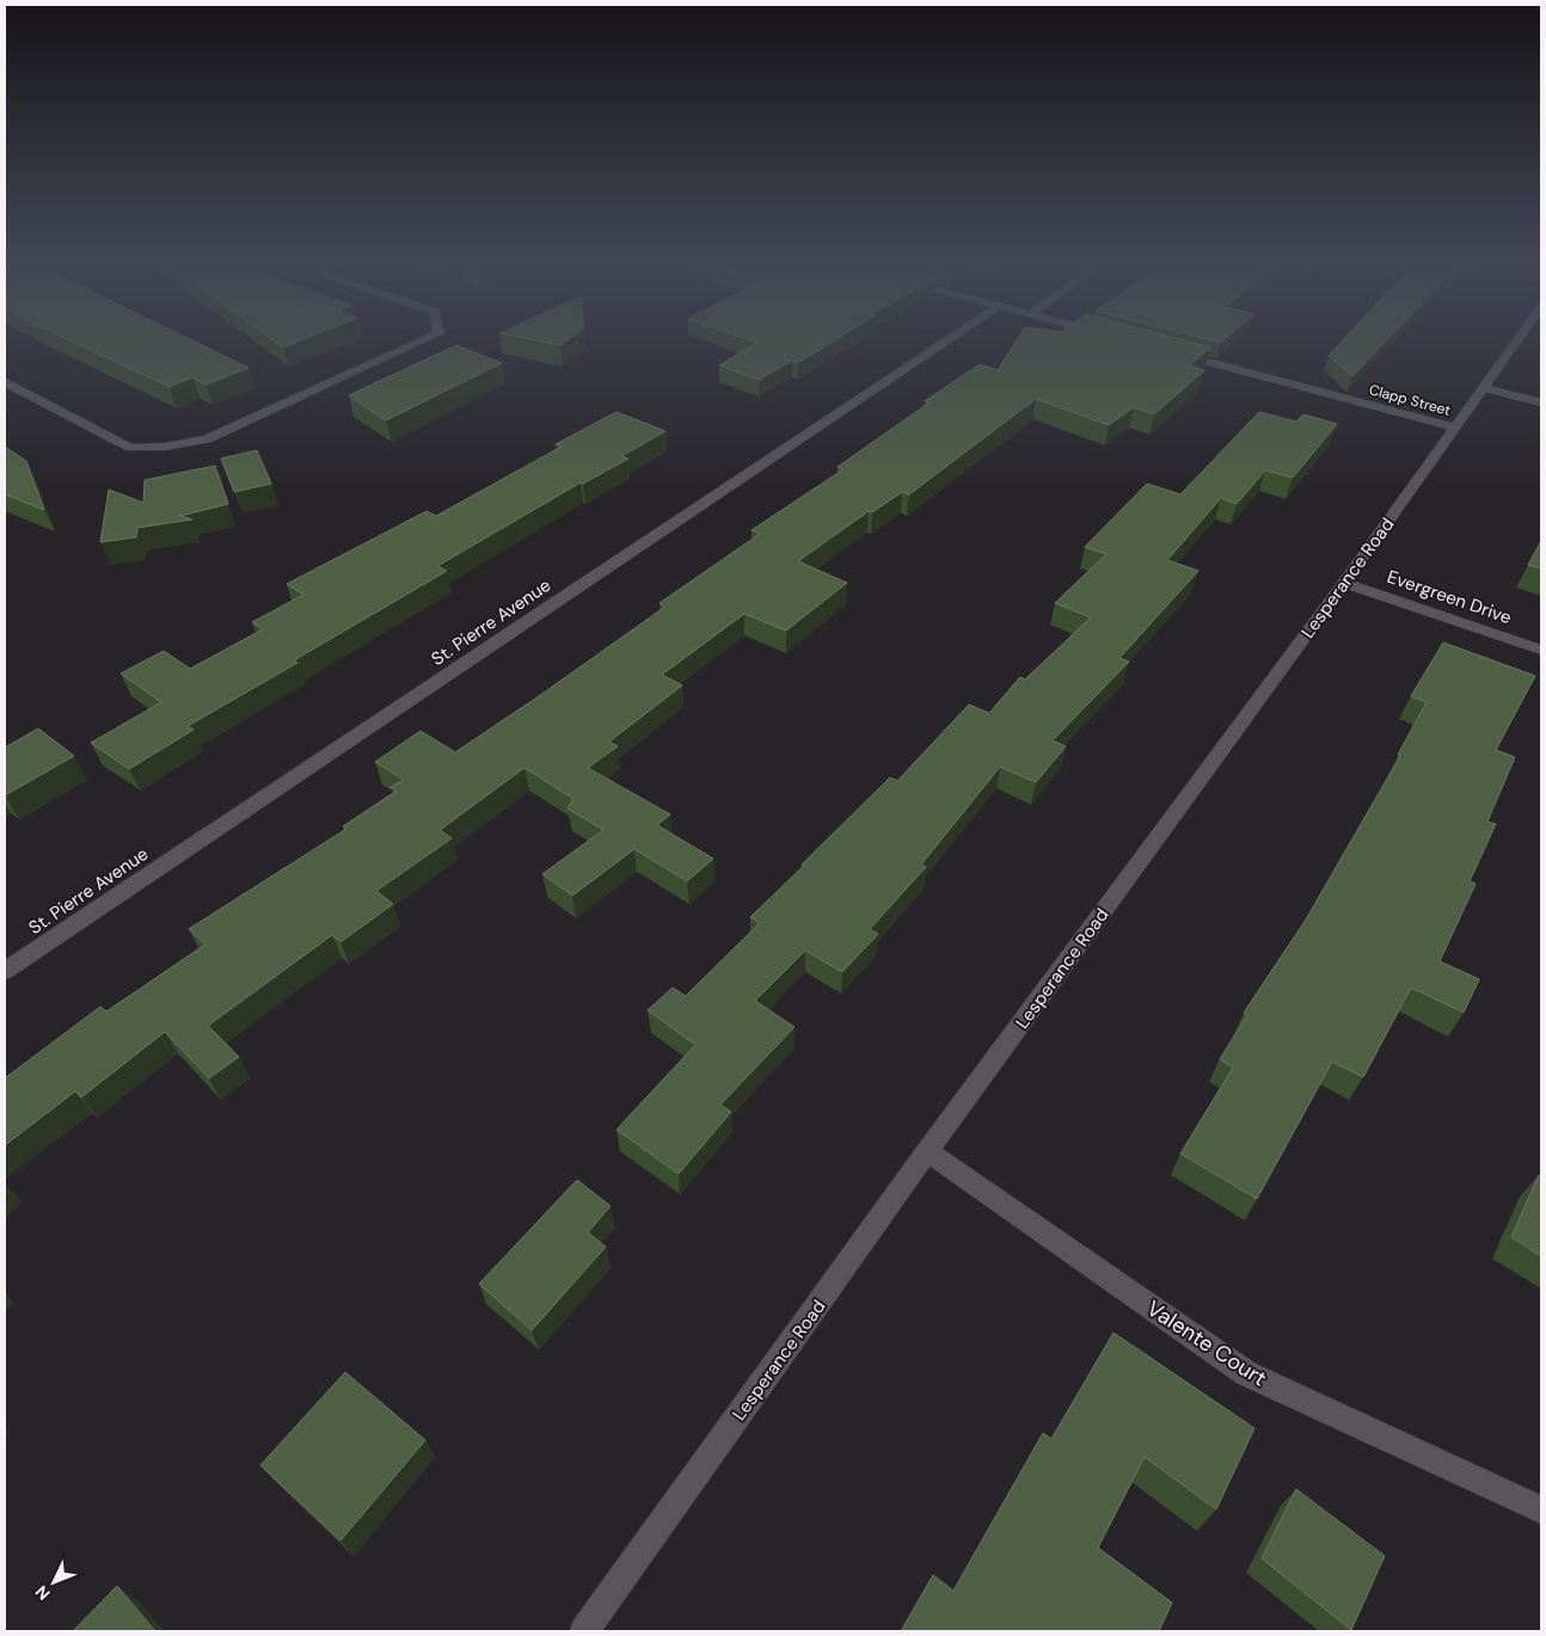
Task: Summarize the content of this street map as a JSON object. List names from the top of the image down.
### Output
{
  "streets": {
    "street": [
      "Clapp Street",
      "Lesperance Road",
      "Evergreen Drive",
      "St. Pierre Avenue",
      "Valente Court"
    ]
  },
  "crossings": [
    ["Clapp Street", "Lesperance Road"],
    ["Lesperance Road", "Evergreen Drive"],
    ["Lesperance Road", "Valente Court"]
  ],
  "north": "bottom left"
}
